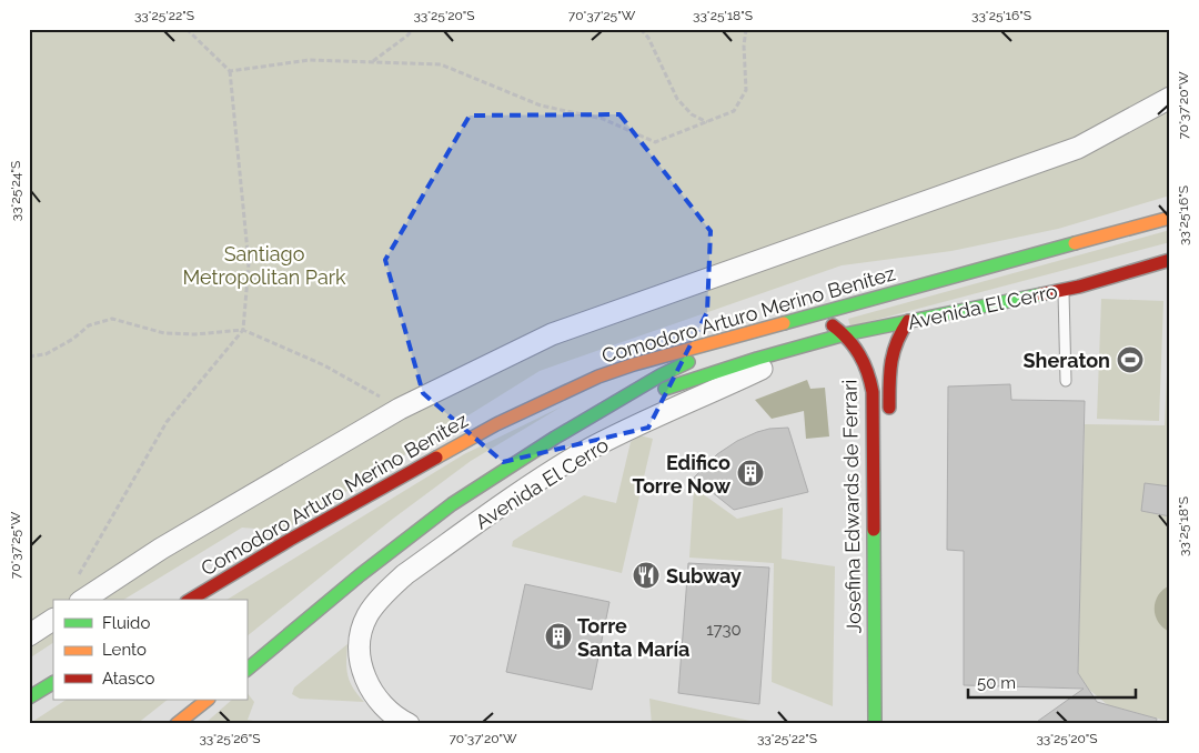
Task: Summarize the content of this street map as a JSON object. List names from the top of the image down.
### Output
{
  "streets": {
    "street": ["Avenida El Cerro", "Comodoro Arturo Merino Benítez", "Josefina Edwards de Ferrari"]
  },
  "crossings": [
    ["Avenida El Cerro", "Comodoro Arturo Merino Benítez"],
    ["Avenida El Cerro", "Josefina Edwards de Ferrari"],
    ["Comodoro Arturo Merino Benítez", "Josefina Edwards de Ferrari"]
  ],
  "parks": ["Santiago Metropolitan Park"],
  "places": {
    "sports": ["Sheraton"],
    "building": ["Edifico Torre Now", "Torre Santa María"],
    "restaurant": ["Subway"]
  },
  "house_numbers": ["1730"],
  "legend": ["Fluido", "Lento", "Atasco"],
  "scale_bar": "50 m",
  "coordinates": [
    "33°25'22\"S",
    "33°25'20\"S",
    "70°37'25\"W",
    "33°25'18\"S",
    "33°25'16\"S",
    "70°37'20\"W",
    "33°25'24\"S",
    "33°25'26\"S"
  ]
}
